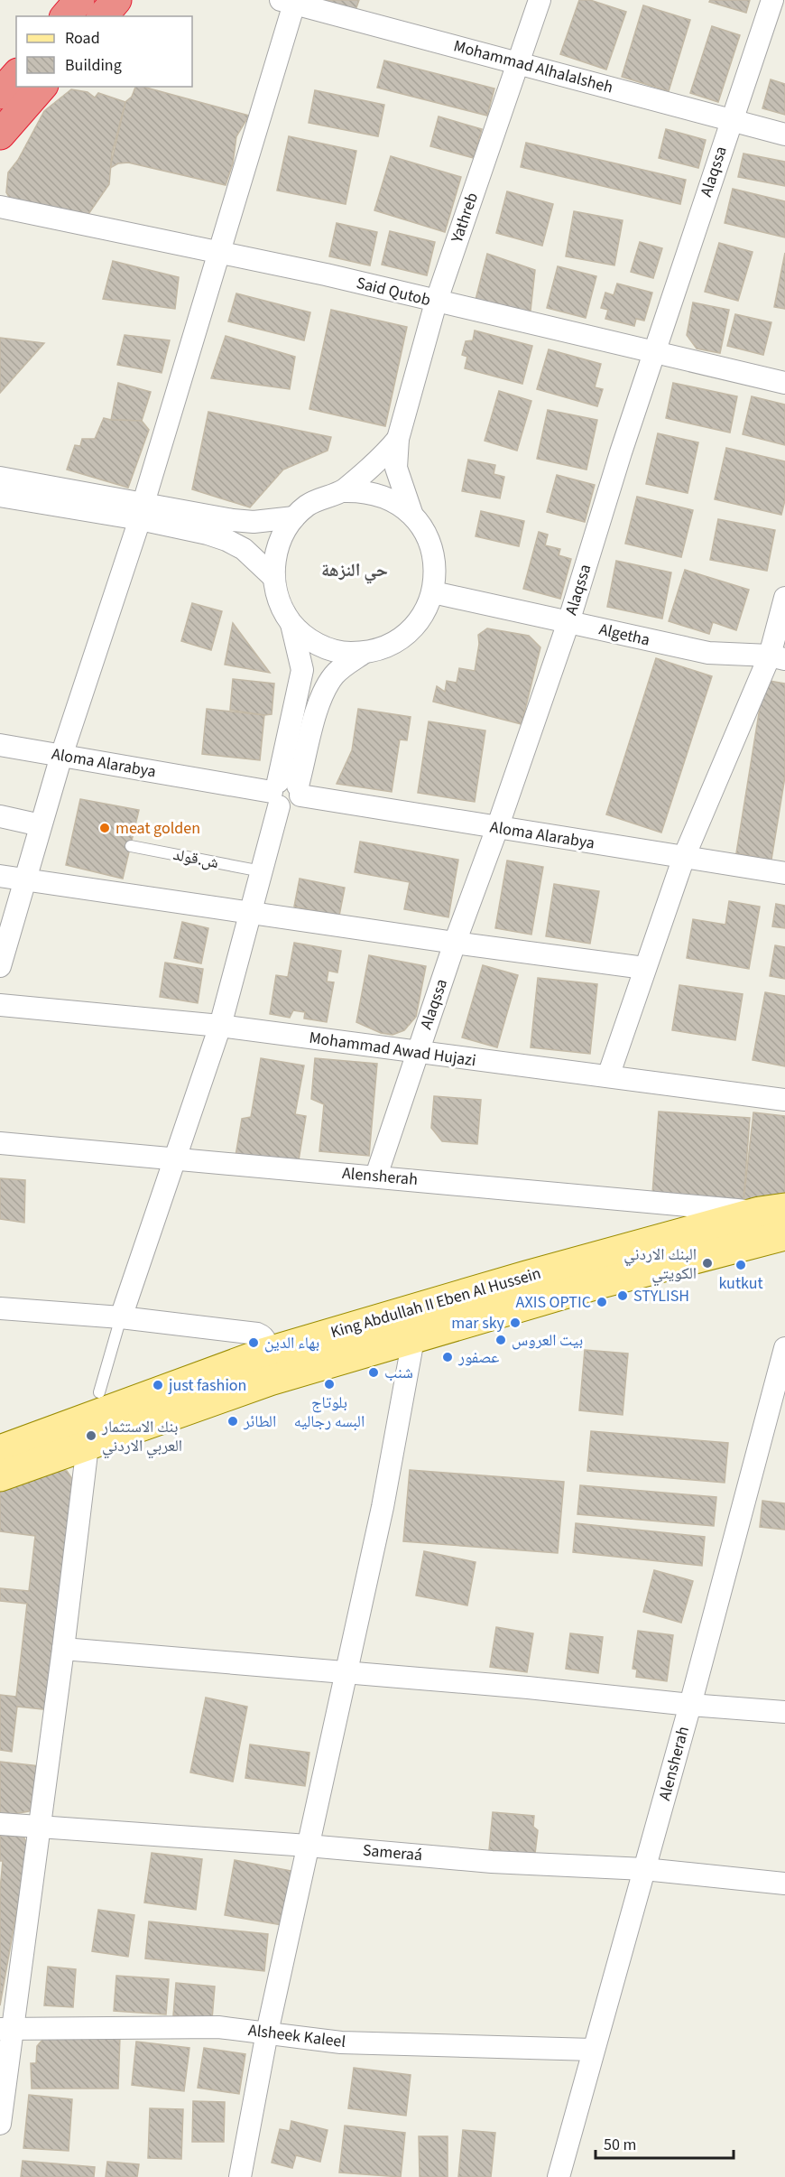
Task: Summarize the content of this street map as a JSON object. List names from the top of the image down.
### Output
{
  "streets": {
    "main road": ["King Abdullah II Eben Al Hussein"],
    "street": [
      "Mohammad Alhalalsheh",
      "Alaqssa",
      "Yathreb",
      "Said Qutob",
      "Algetha",
      "Aloma Alarabya",
      "Mohammad Awad Hujazi",
      "Alensherah",
      "Sameraá",
      "Alsheek Kaleel"
    ],
    "lane": ["ش.قولد"]
  },
  "crossings": [
    ["Mohammad Alhalalsheh", "Alaqssa"],
    ["Mohammad Alhalalsheh", "Yathreb"],
    ["Alaqssa", "Said Qutob"],
    ["Alaqssa", "Algetha"],
    ["Alaqssa", "Aloma Alarabya"],
    ["Alaqssa", "Mohammad Awad Hujazi"],
    ["Alaqssa", "Alensherah"],
    ["Yathreb", "Said Qutob"],
    ["Alensherah", "King Abdullah II Eben Al Hussein"],
    ["Alensherah", "Sameraá"],
    ["Alensherah", "Alsheek Kaleel"]
  ],
  "districts": ["حي النزهة"],
  "places": [
    "meat golden",
    "البنك الاردني الكويتي",
    "kutkut",
    "STYLISH",
    "AXIS OPTIC",
    "mar sky",
    "بيت العروس",
    "بهاء الدين",
    "عصفور",
    "شنب",
    "بلوتاج البسه رجاليه",
    "just fashion",
    "الطائر",
    "بنك الاستثمار العربي الاردني"
  ],
  "legend": ["Road", "Building"],
  "scale_bar": "50 m"
}
